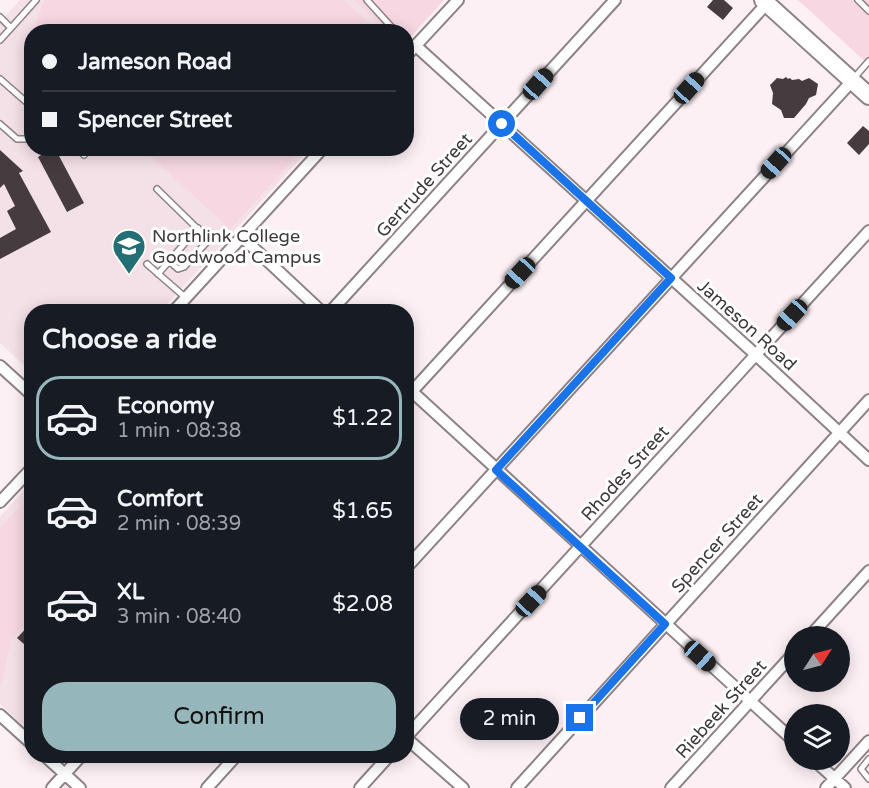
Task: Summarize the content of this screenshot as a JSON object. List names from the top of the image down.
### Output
{
  "streets": {
    "street": [
      "Gertrude Street",
      "Jameson Road",
      "Rhodes Street",
      "Spencer Street",
      "Riebeek Street"
    ]
  },
  "crossings": [
    ["Gertrude Street", "Jameson Road"],
    ["Jameson Road", "Rhodes Street"],
    ["Jameson Road", "Spencer Street"]
  ],
  "places": {
    "school or university": ["Northlink College Goodwood Campus"]
  },
  "north": "top right",
  "page": {
    "banner": ["Jameson Road", "Spencer Street"],
    "heading": "Choose a ride",
    "list": [
      {
        "name": "Economy",
        "note": "1 min · 08:38",
        "value": "$1.22"
      },
      {
        "name": "Comfort",
        "note": "2 min · 08:39",
        "value": "$1.65"
      },
      {
        "name": "XL",
        "note": "3 min · 08:40",
        "value": "$2.08"
      }
    ],
    "buttons": "Confirm",
    "bubble": "2 min"
  }
}
